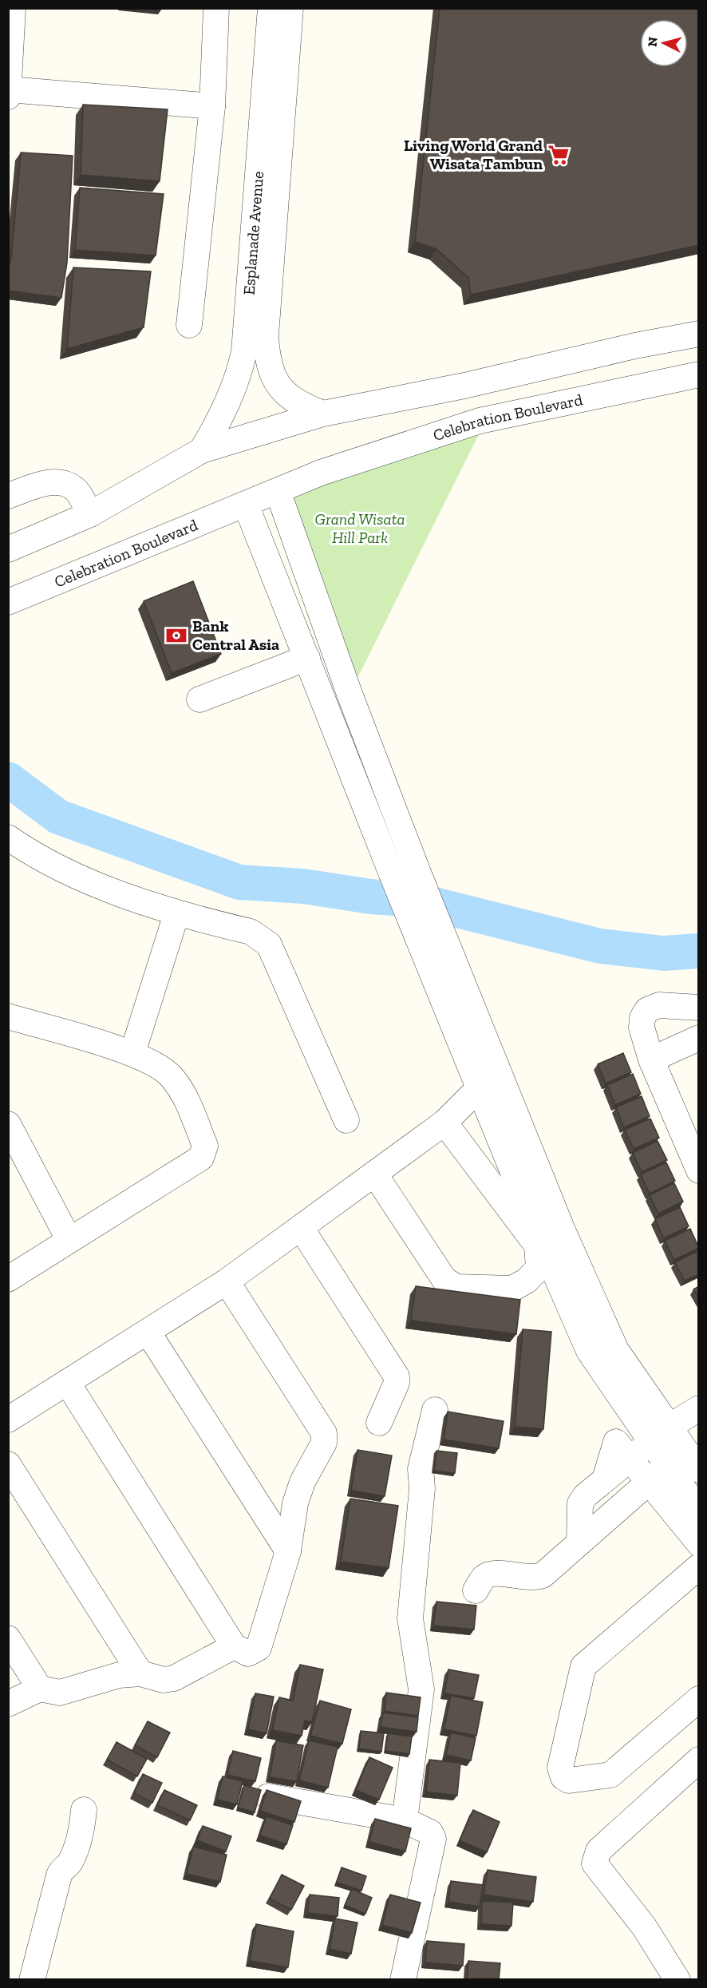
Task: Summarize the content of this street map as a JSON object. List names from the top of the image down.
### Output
{
  "streets": {
    "street": ["Esplanade Avenue", "Celebration Boulevard"]
  },
  "parks": ["Grand Wisata Hill Park"],
  "places": {
    "supermarket": ["Living World Grand Wisata Tambun"],
    "bank": ["Bank Central Asia"]
  },
  "north": "left"
}
